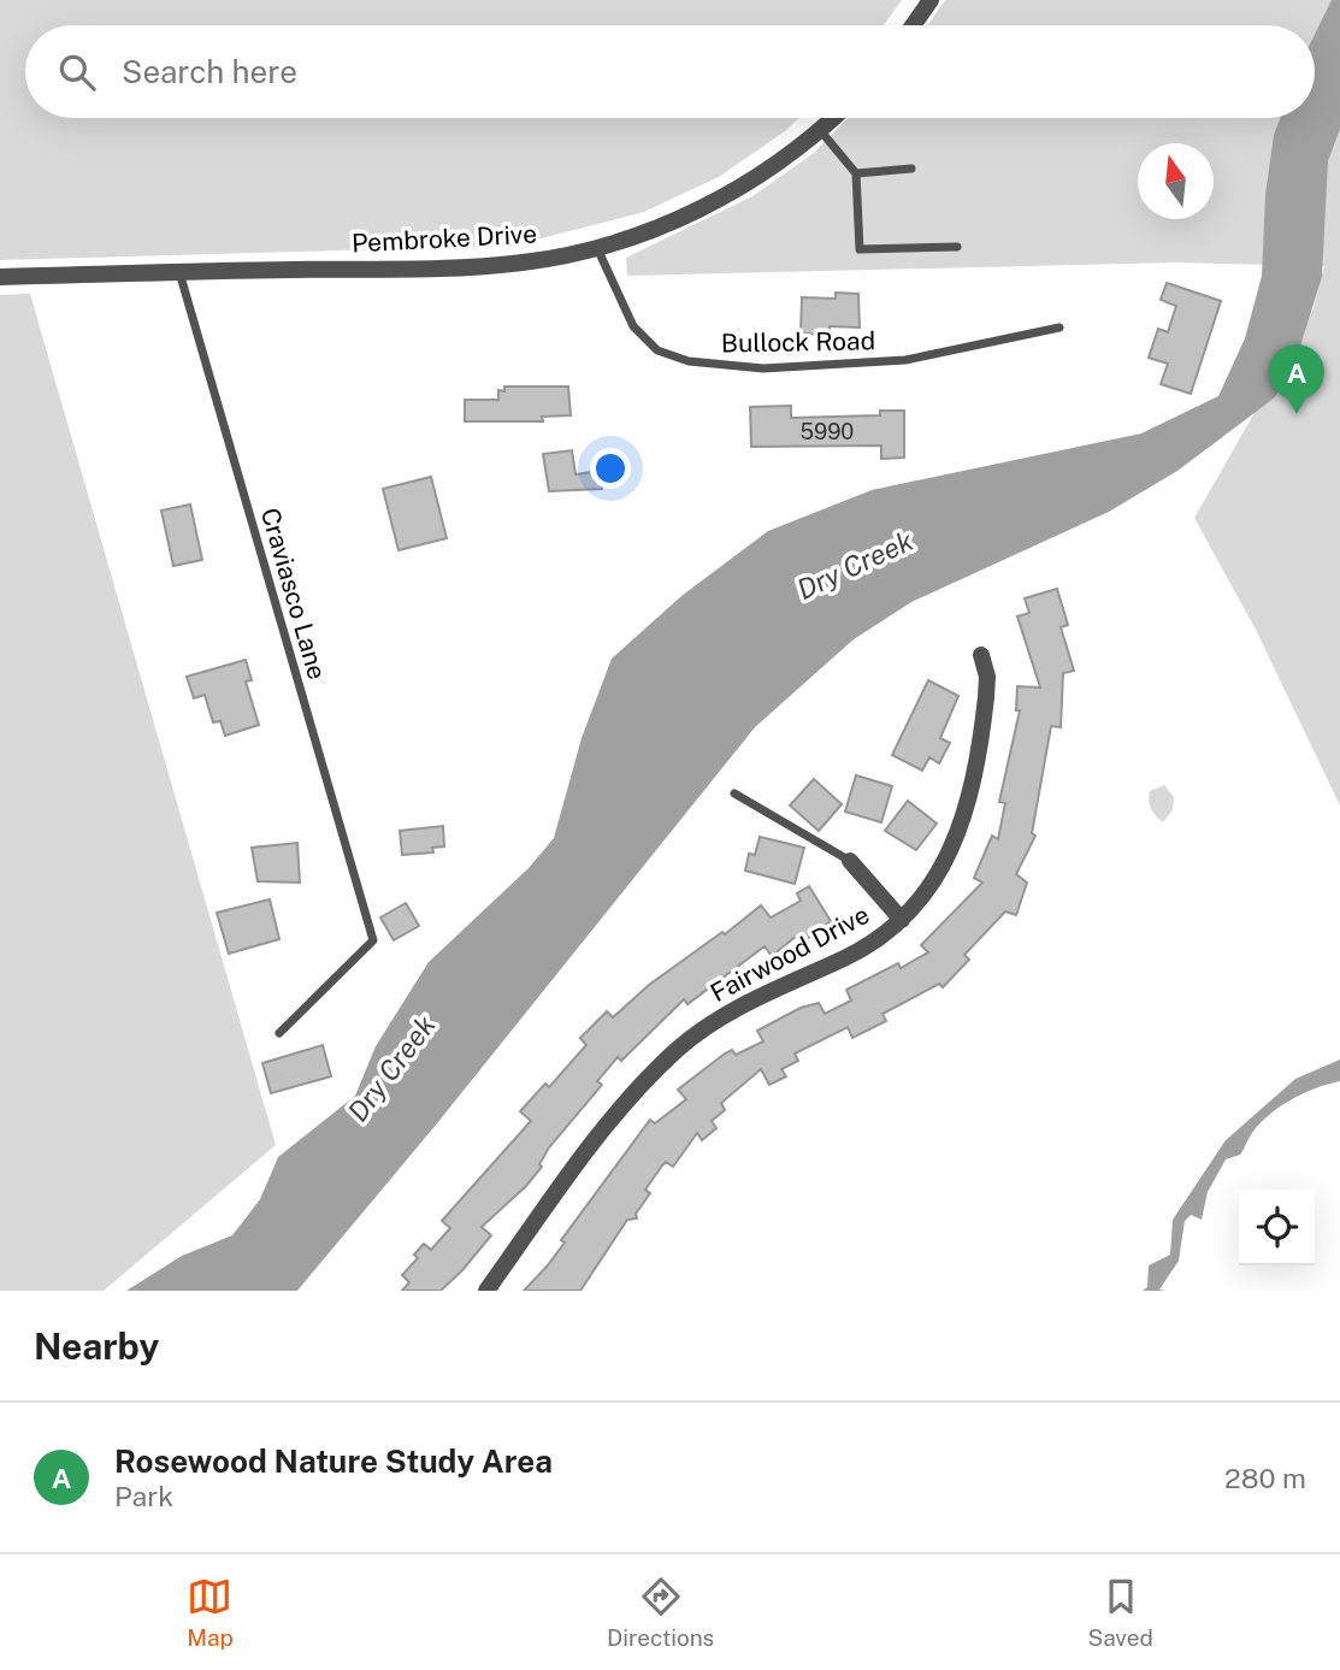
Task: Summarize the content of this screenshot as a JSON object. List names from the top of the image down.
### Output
{
  "streets": {
    "street": ["Pembroke Drive", "Fairwood Drive"],
    "lane": ["Bullock Road", "Craviasco Lane"]
  },
  "crossings": [
    ["Pembroke Drive", "Bullock Road"],
    ["Pembroke Drive", "Craviasco Lane"]
  ],
  "water": ["Dry Creek"],
  "house_numbers": ["5990"],
  "north": "top",
  "page": {
    "search": "Search here",
    "pins": "A",
    "heading": "Nearby",
    "list": [
      {
        "mark": "A",
        "name": "Rosewood Nature Study Area",
        "note": "Park",
        "value": "280 m"
      }
    ],
    "nav": ["Map", "Directions", "Saved"]
  }
}
